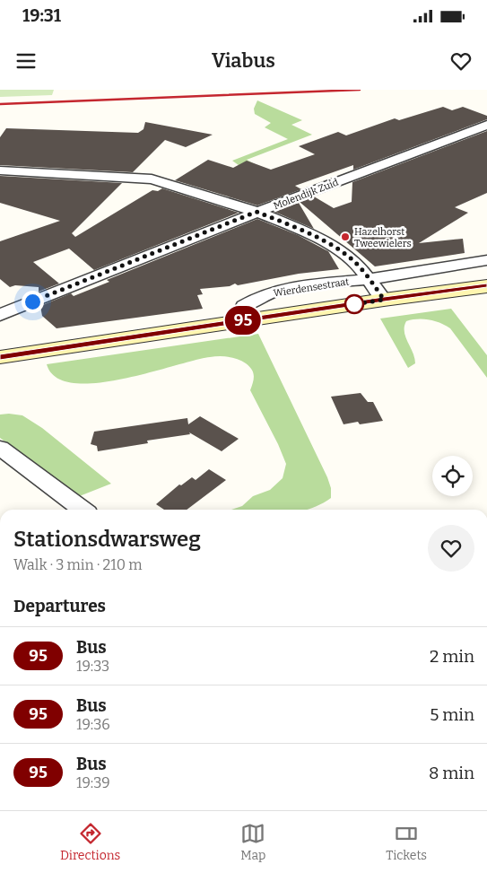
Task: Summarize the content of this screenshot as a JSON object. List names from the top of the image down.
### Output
{
  "streets": {
    "main road": ["Wierdensestraat"],
    "street": ["Molendijk Zuid"]
  },
  "places": ["Hazelhorst Tweewielers"],
  "lines": ["bus line 95"],
  "page": {
    "status": "19:31",
    "header": "Viabus",
    "on_map": "95",
    "heading": [
      ["Stationsdwarsweg", "Walk · 3 min · 210 m"],
      "Departures"
    ],
    "list": [
      {
        "mark": "95",
        "name": "Bus",
        "note": "19:33",
        "value": "2 min"
      },
      {
        "mark": "95",
        "name": "Bus",
        "note": "19:36",
        "value": "5 min"
      },
      {
        "mark": "95",
        "name": "Bus",
        "note": "19:39",
        "value": "8 min"
      }
    ],
    "tabs": ["Directions", "Map", "Tickets"]
  }
}
